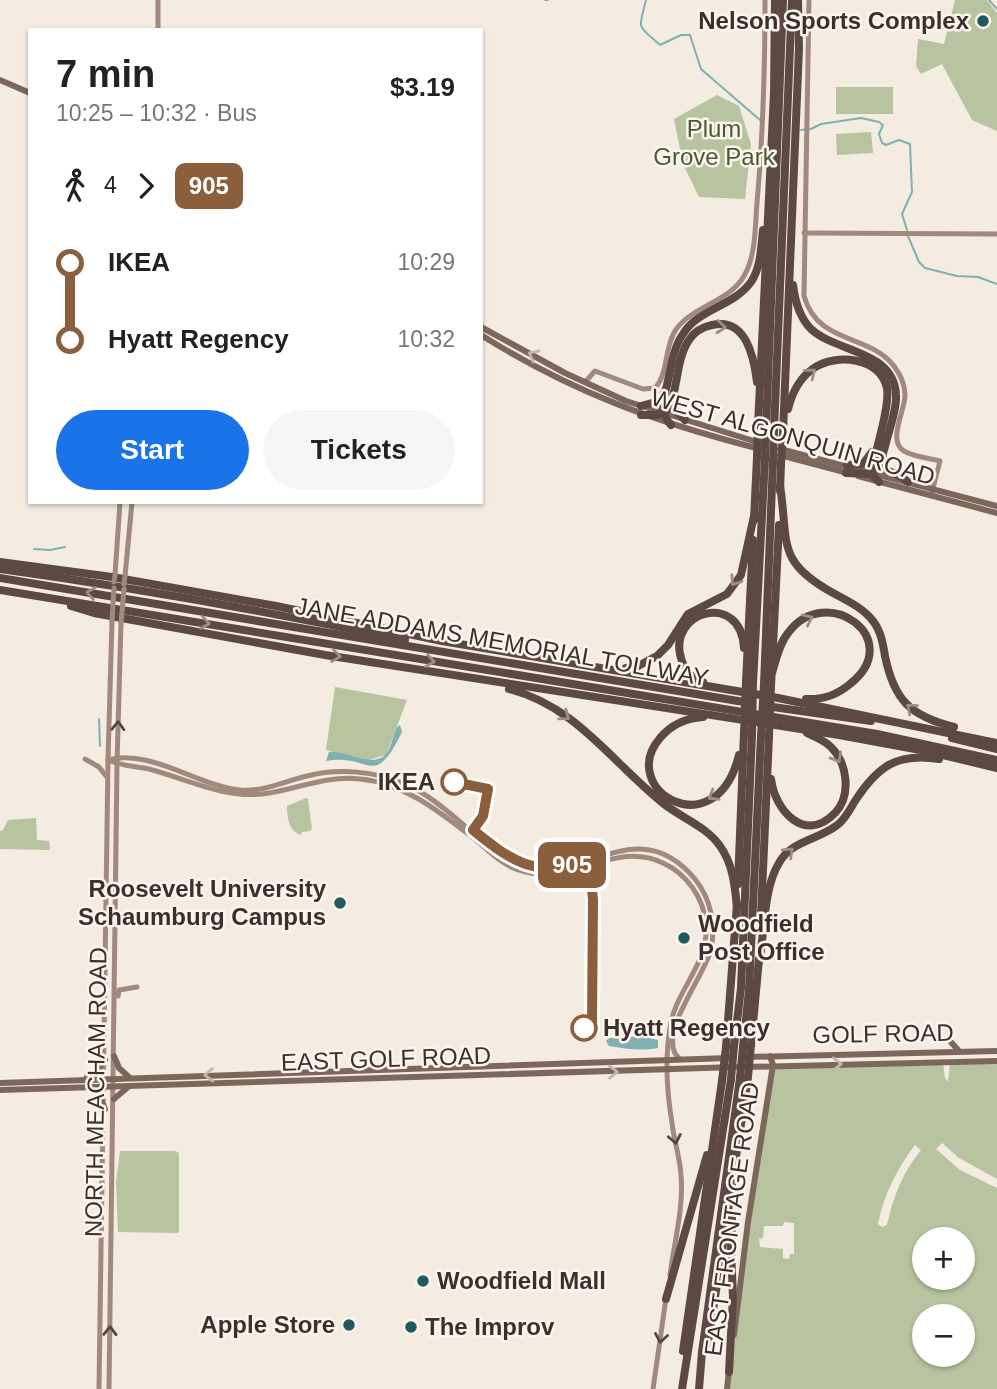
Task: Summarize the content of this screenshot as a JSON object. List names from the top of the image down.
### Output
{
  "streets": {
    "highway": ["JANE ADDAMS MEMORIAL TOLLWAY"],
    "main road": [
      "WEST ALGONQUIN ROAD",
      "GOLF ROAD",
      "EAST GOLF ROAD",
      "EAST FRONTAGE ROAD"
    ],
    "street": ["NORTH MEACHAM ROAD"]
  },
  "crossings": [
    ["GOLF ROAD", "EAST GOLF ROAD"],
    ["GOLF ROAD", "EAST FRONTAGE ROAD"],
    ["EAST GOLF ROAD", "NORTH MEACHAM ROAD"],
    ["EAST GOLF ROAD", "EAST FRONTAGE ROAD"]
  ],
  "parks": ["Plum Grove Park"],
  "places": [
    "Nelson Sports Complex",
    "IKEA",
    "Roosevelt University Schaumburg Campus",
    "Woodfield Post Office",
    "Hyatt Regency",
    "Woodfield Mall",
    "Apple Store",
    "The Improv"
  ],
  "lines": ["bus line 905"],
  "page": {
    "on_map": "905",
    "heading": ["7 min", "10:25 – 10:32 · Bus", "$3.19"],
    "legs": ["4", "905"],
    "list": [
      {
        "name": "IKEA",
        "value": "10:29"
      },
      {
        "name": "Hyatt Regency",
        "value": "10:32"
      }
    ],
    "buttons": ["Start", "Tickets"],
    "map_buttons": ["+", "−"]
  }
}
